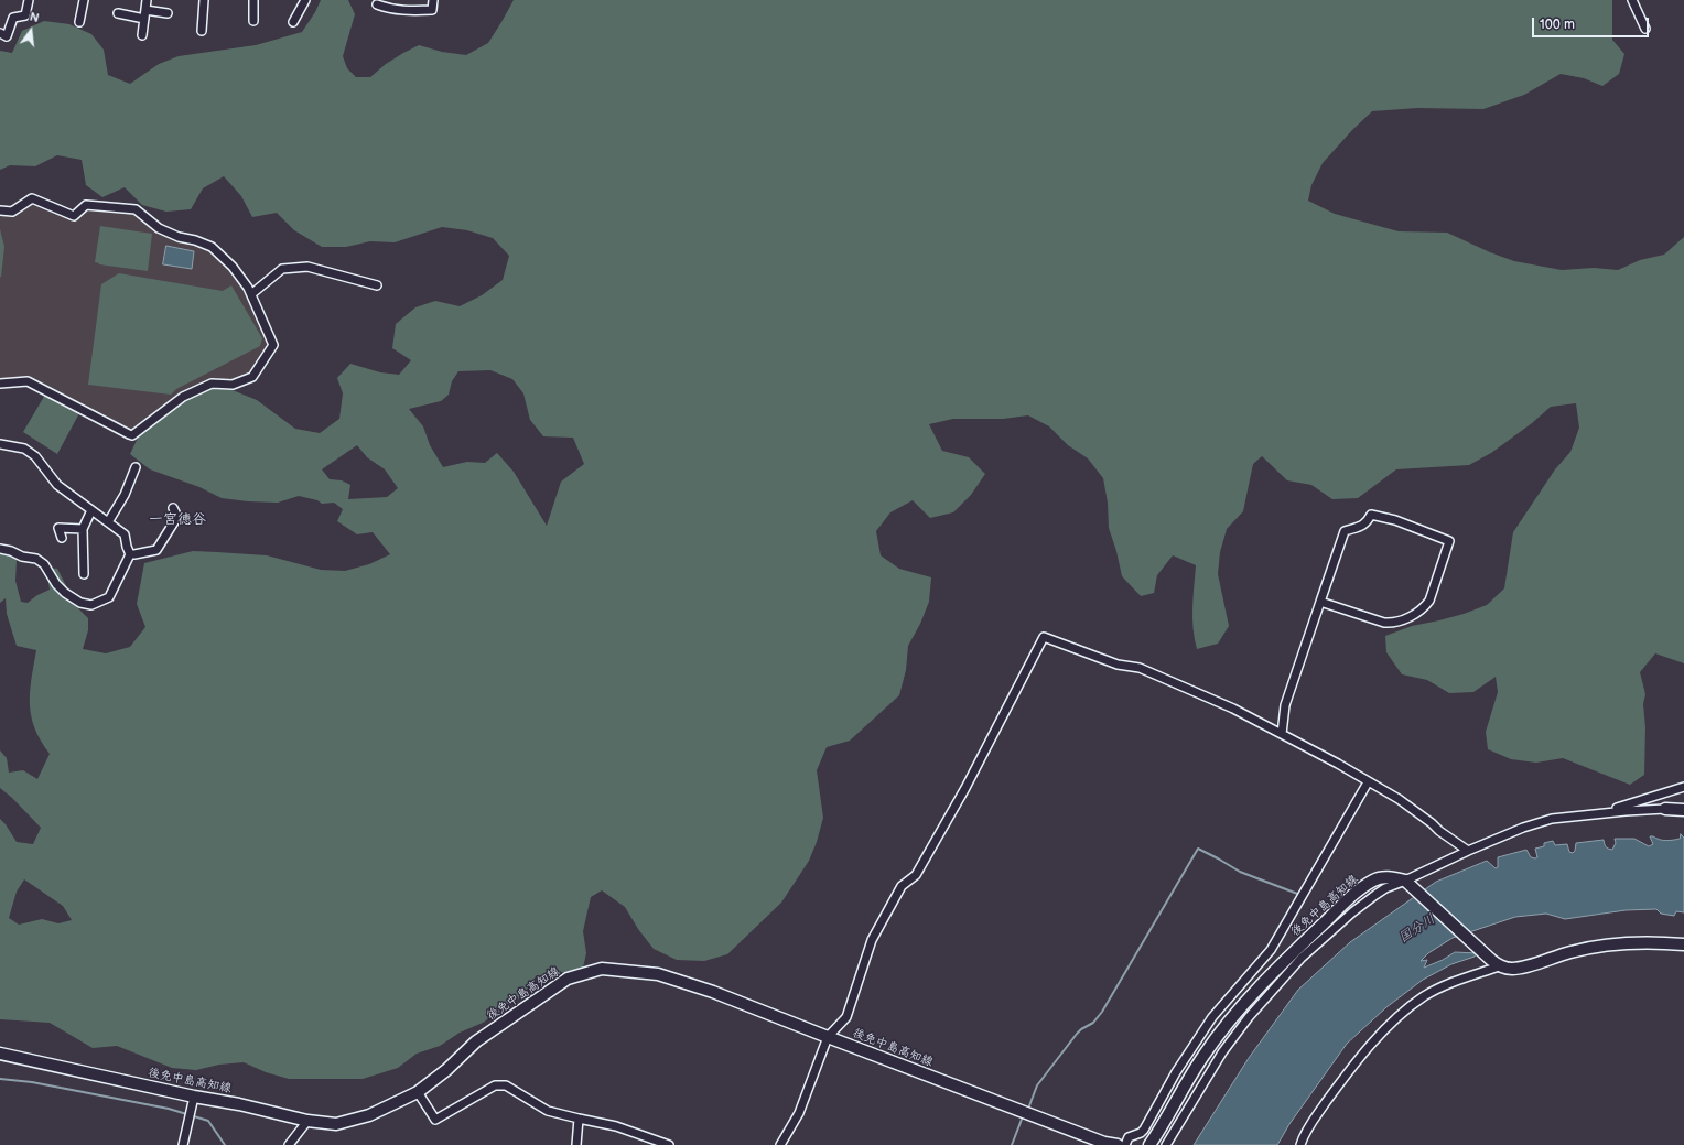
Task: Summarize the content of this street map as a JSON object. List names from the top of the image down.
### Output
{
  "streets": {
    "main road": ["後免中島高知線"]
  },
  "districts": ["一宮徳谷"],
  "water": ["国分川"],
  "scale_bar": "100 m",
  "north": "top"
}
